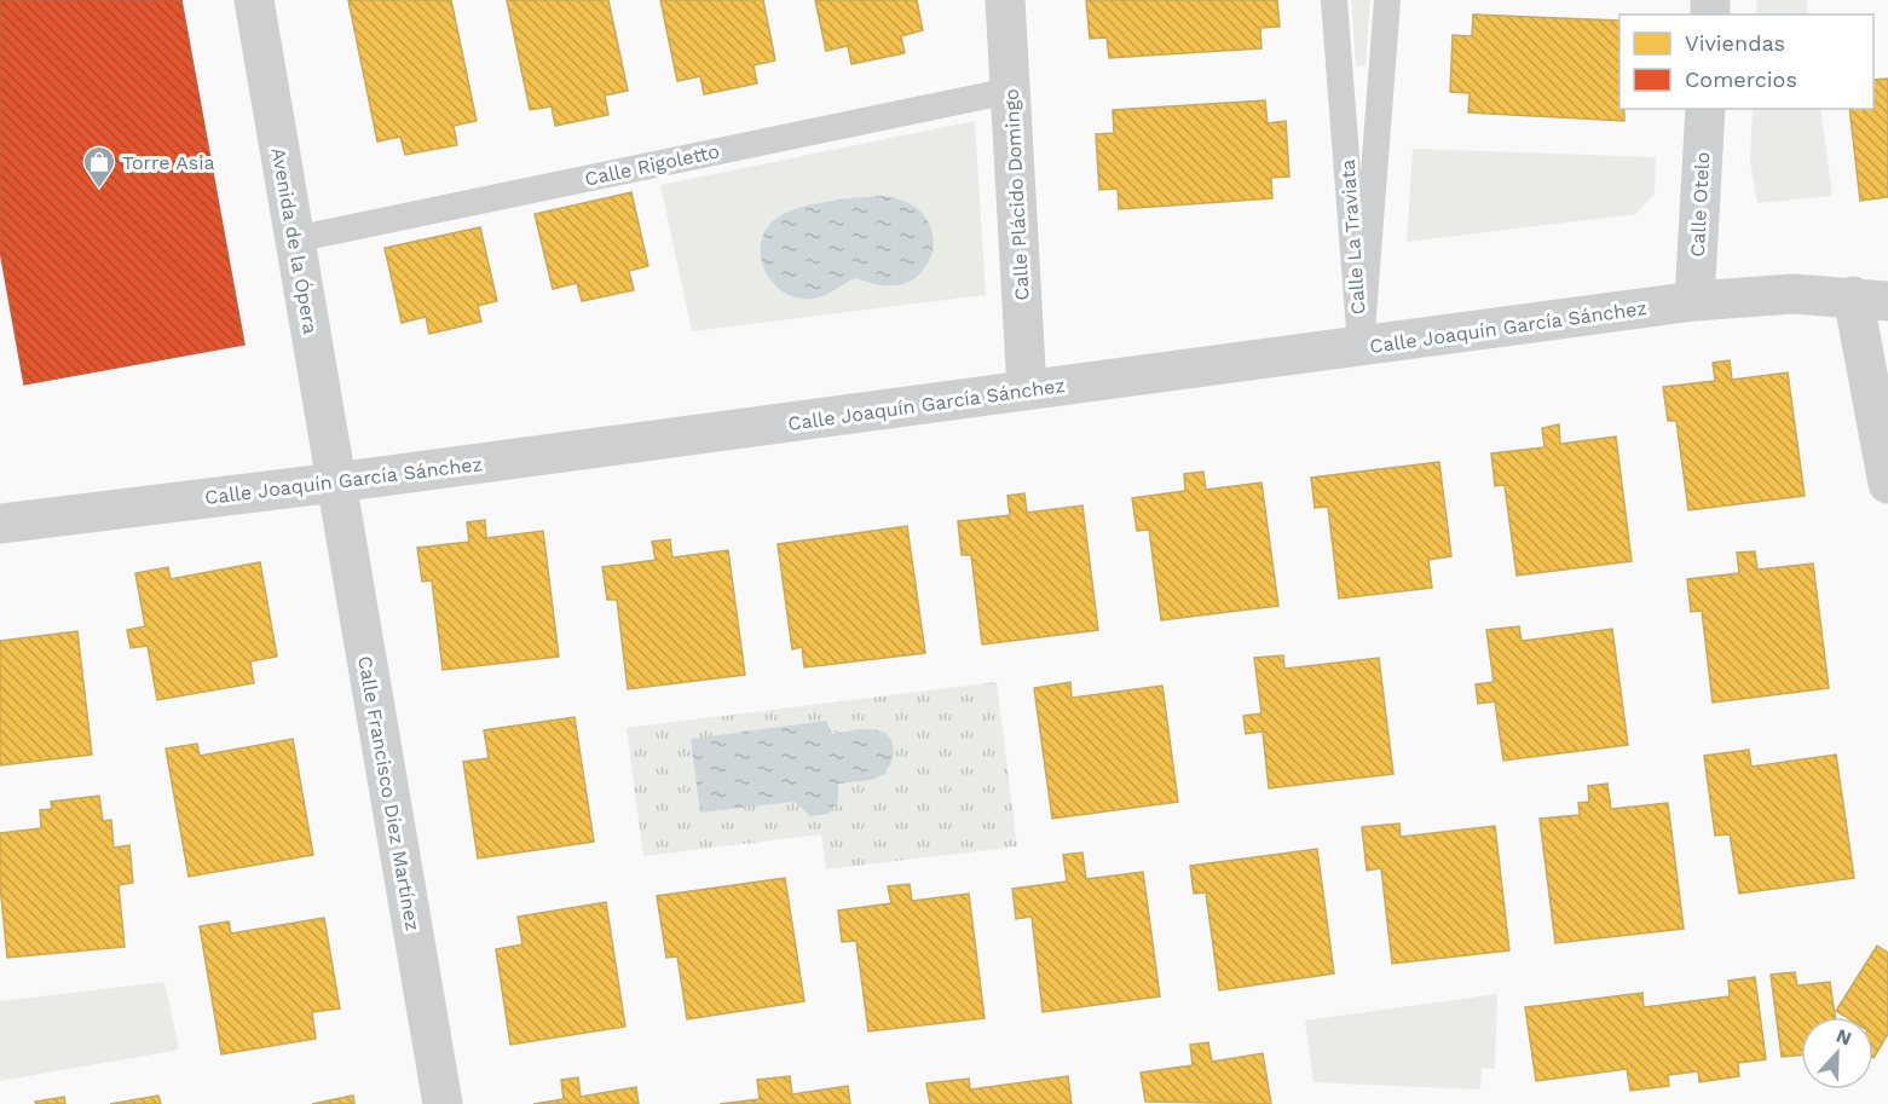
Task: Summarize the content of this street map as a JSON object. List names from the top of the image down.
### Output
{
  "streets": {
    "street": [
      "Calle Plácido Domingo",
      "Calle Otelo",
      "Avenida de la Ópera",
      "Calle Joaquín García Sánchez",
      "Calle Francisco Díez Martínez"
    ],
    "lane": ["Calle Rigoletto", "Calle La Traviata"]
  },
  "crossings": [
    ["Calle Rigoletto", "Calle Plácido Domingo"],
    ["Calle Rigoletto", "Avenida de la Ópera"],
    ["Calle Plácido Domingo", "Calle Joaquín García Sánchez"],
    ["Calle Otelo", "Calle Joaquín García Sánchez"],
    ["Calle La Traviata", "Calle Joaquín García Sánchez"],
    ["Avenida de la Ópera", "Calle Joaquín García Sánchez"],
    ["Avenida de la Ópera", "Calle Francisco Díez Martínez"],
    ["Calle Joaquín García Sánchez", "Calle Francisco Díez Martínez"]
  ],
  "places": {
    "shop": ["Torre Asia"]
  },
  "legend": ["Viviendas", "Comercios"],
  "north": "top"
}
